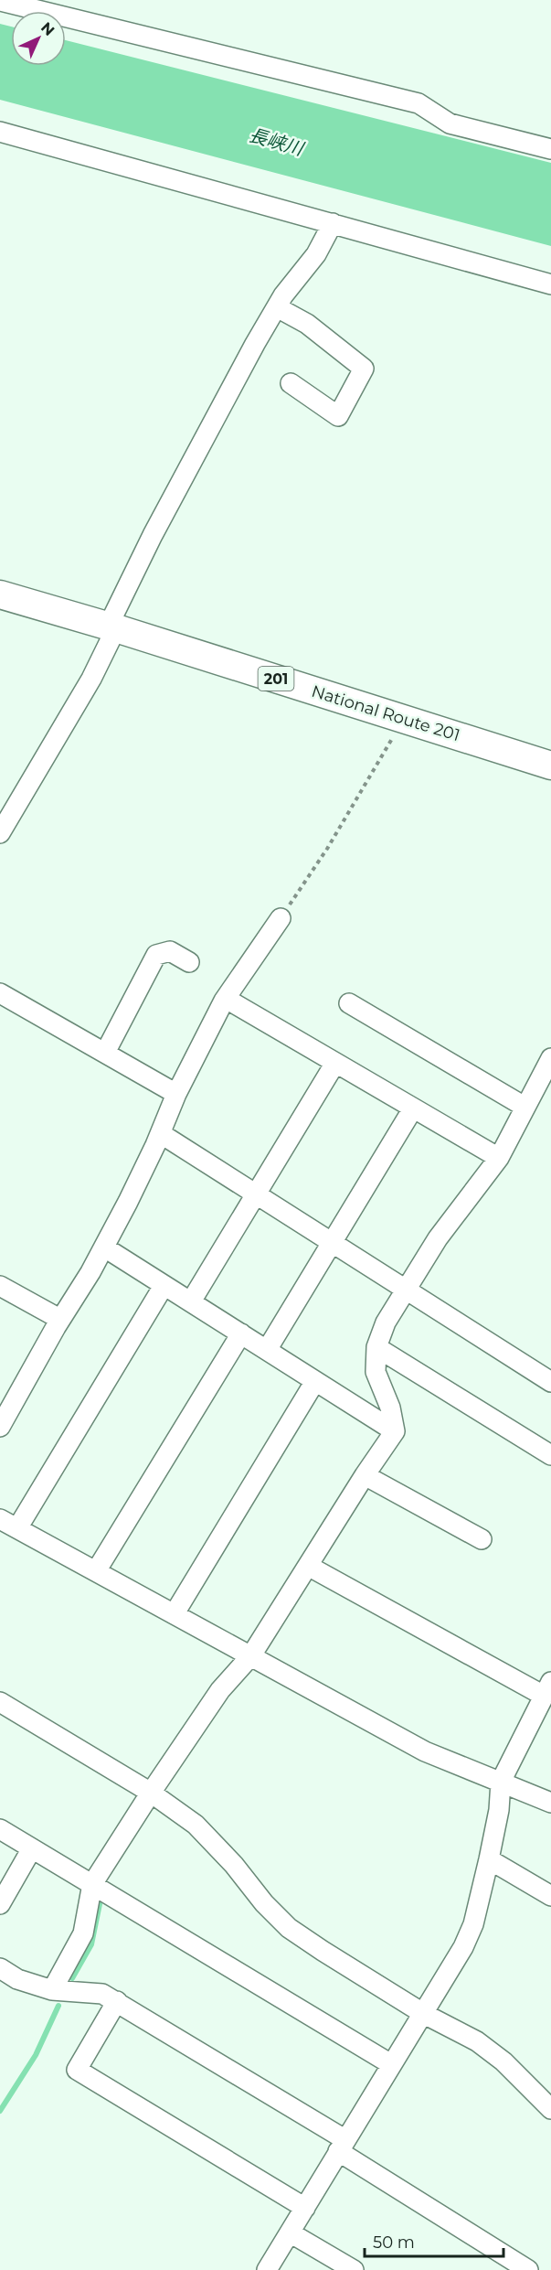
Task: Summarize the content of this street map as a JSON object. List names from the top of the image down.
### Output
{
  "streets": {
    "highway": ["201", "National Route 201"]
  },
  "water": ["長峡川"],
  "scale_bar": "50 m",
  "north": "top right"
}
